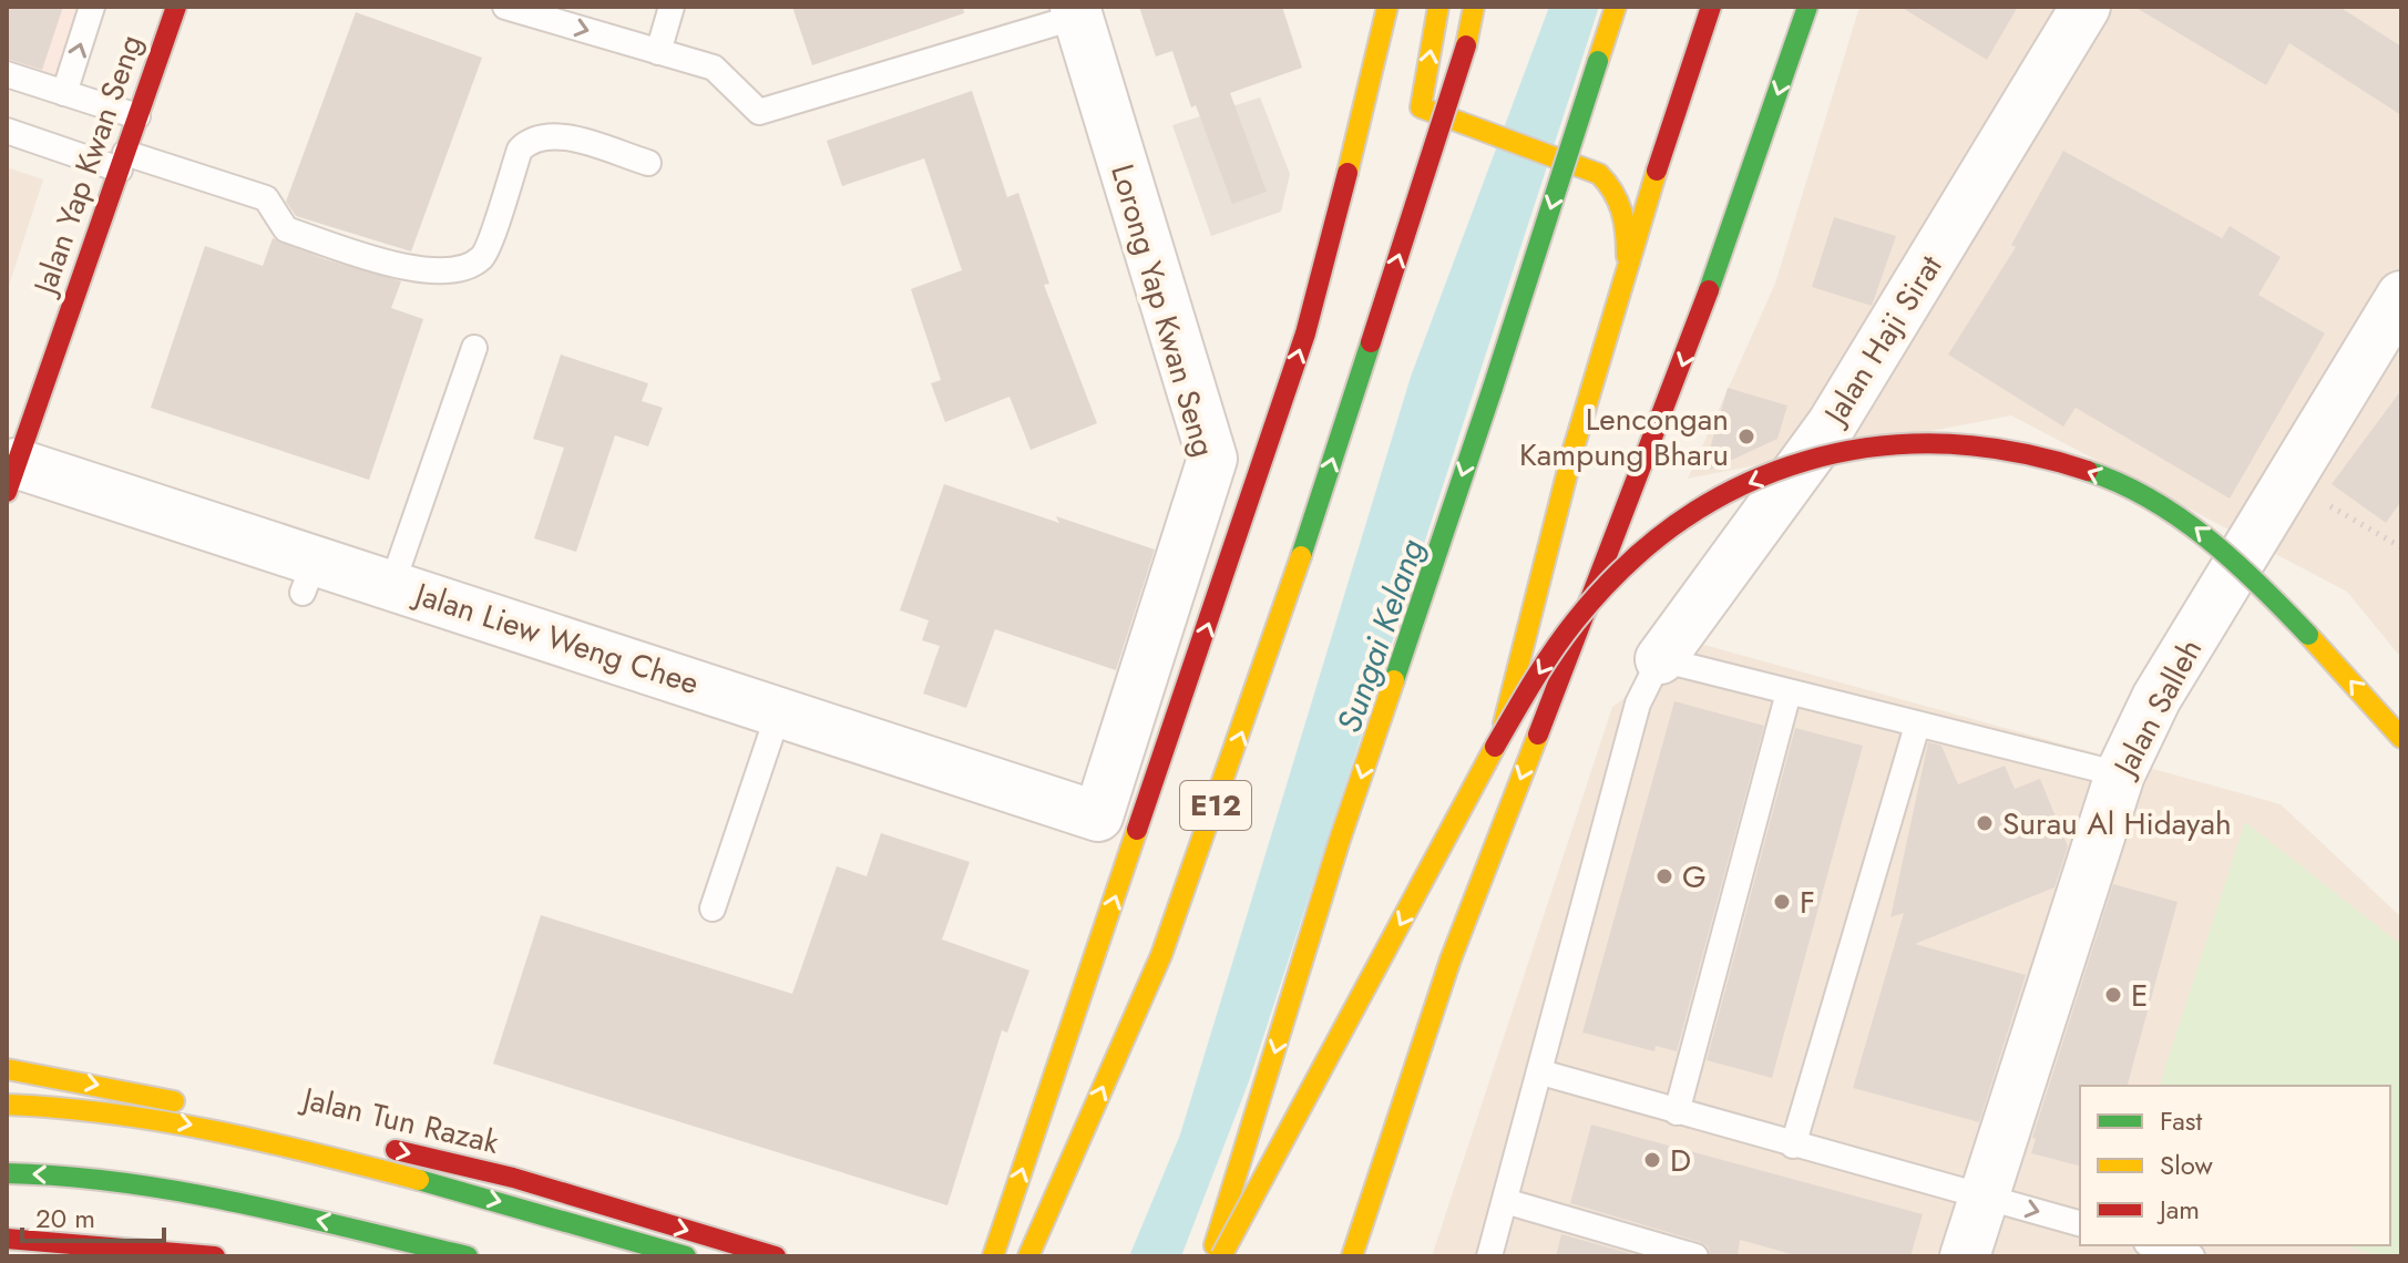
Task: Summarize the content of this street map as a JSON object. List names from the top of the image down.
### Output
{
  "streets": {
    "main road": ["Jalan Yap Kwan Seng", "E12", "Jalan Tun Razak"],
    "street": [
      "Lorong Yap Kwan Seng",
      "Jalan Haji Sirat",
      "Jalan Liew Weng Chee",
      "Jalan Salleh"
    ]
  },
  "crossings": [
    ["Jalan Yap Kwan Seng", "Jalan Liew Weng Chee"],
    ["Lorong Yap Kwan Seng", "Jalan Liew Weng Chee"]
  ],
  "water": ["Sungai Kelang"],
  "places": [
    "Lencongan Kampung Bharu",
    "Surau Al Hidayah",
    "G",
    "F",
    "E",
    "D"
  ],
  "legend": ["Fast", "Slow", "Jam"],
  "scale_bar": "20 m"
}
